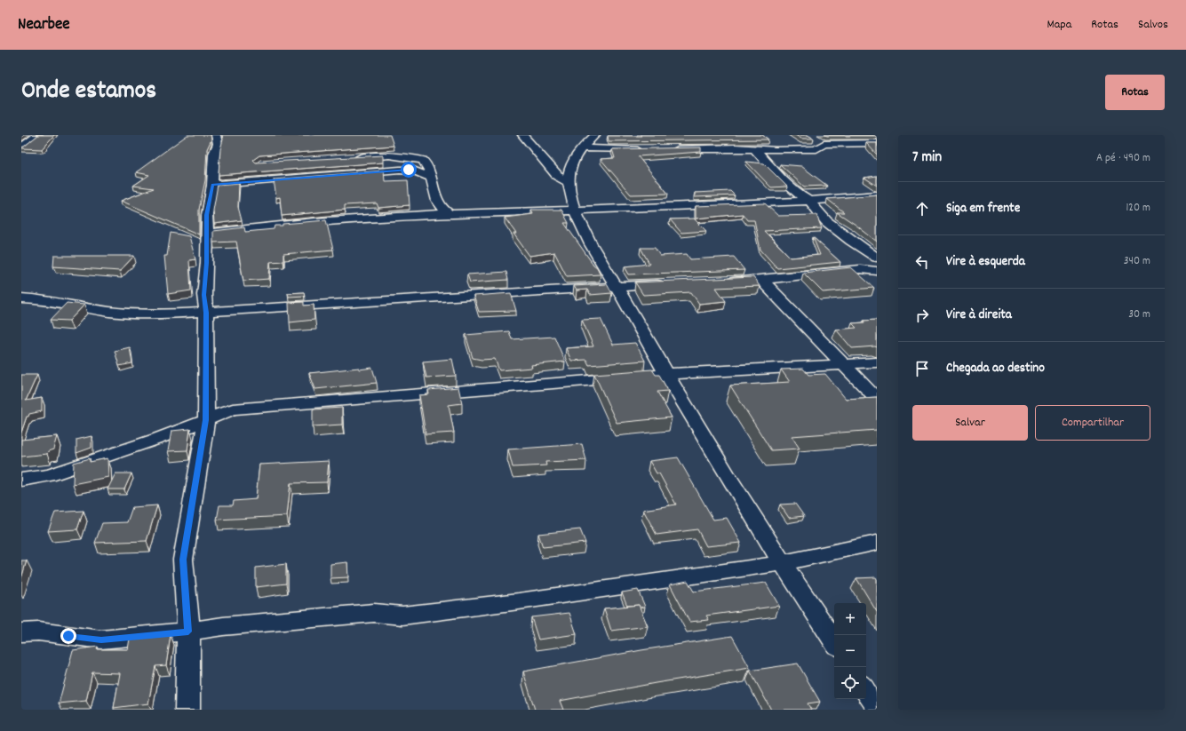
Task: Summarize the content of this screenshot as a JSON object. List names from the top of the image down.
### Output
{
  "page": {
    "header": "Nearbee",
    "nav": ["Mapa", "Rotas", "Salvos"],
    "title": "Onde estamos",
    "buttons": [
      "Rotas",
      ["Salvar", "Compartilhar"]
    ],
    "heading": ["7 min", "A pé · 490 m"],
    "list": [
      ["Siga em frente", "120 m"],
      ["Vire à esquerda", "340 m"],
      ["Vire à direita", "30 m"],
      "Chegada ao destino"
    ],
    "map_buttons": ["+", "−"]
  }
}
